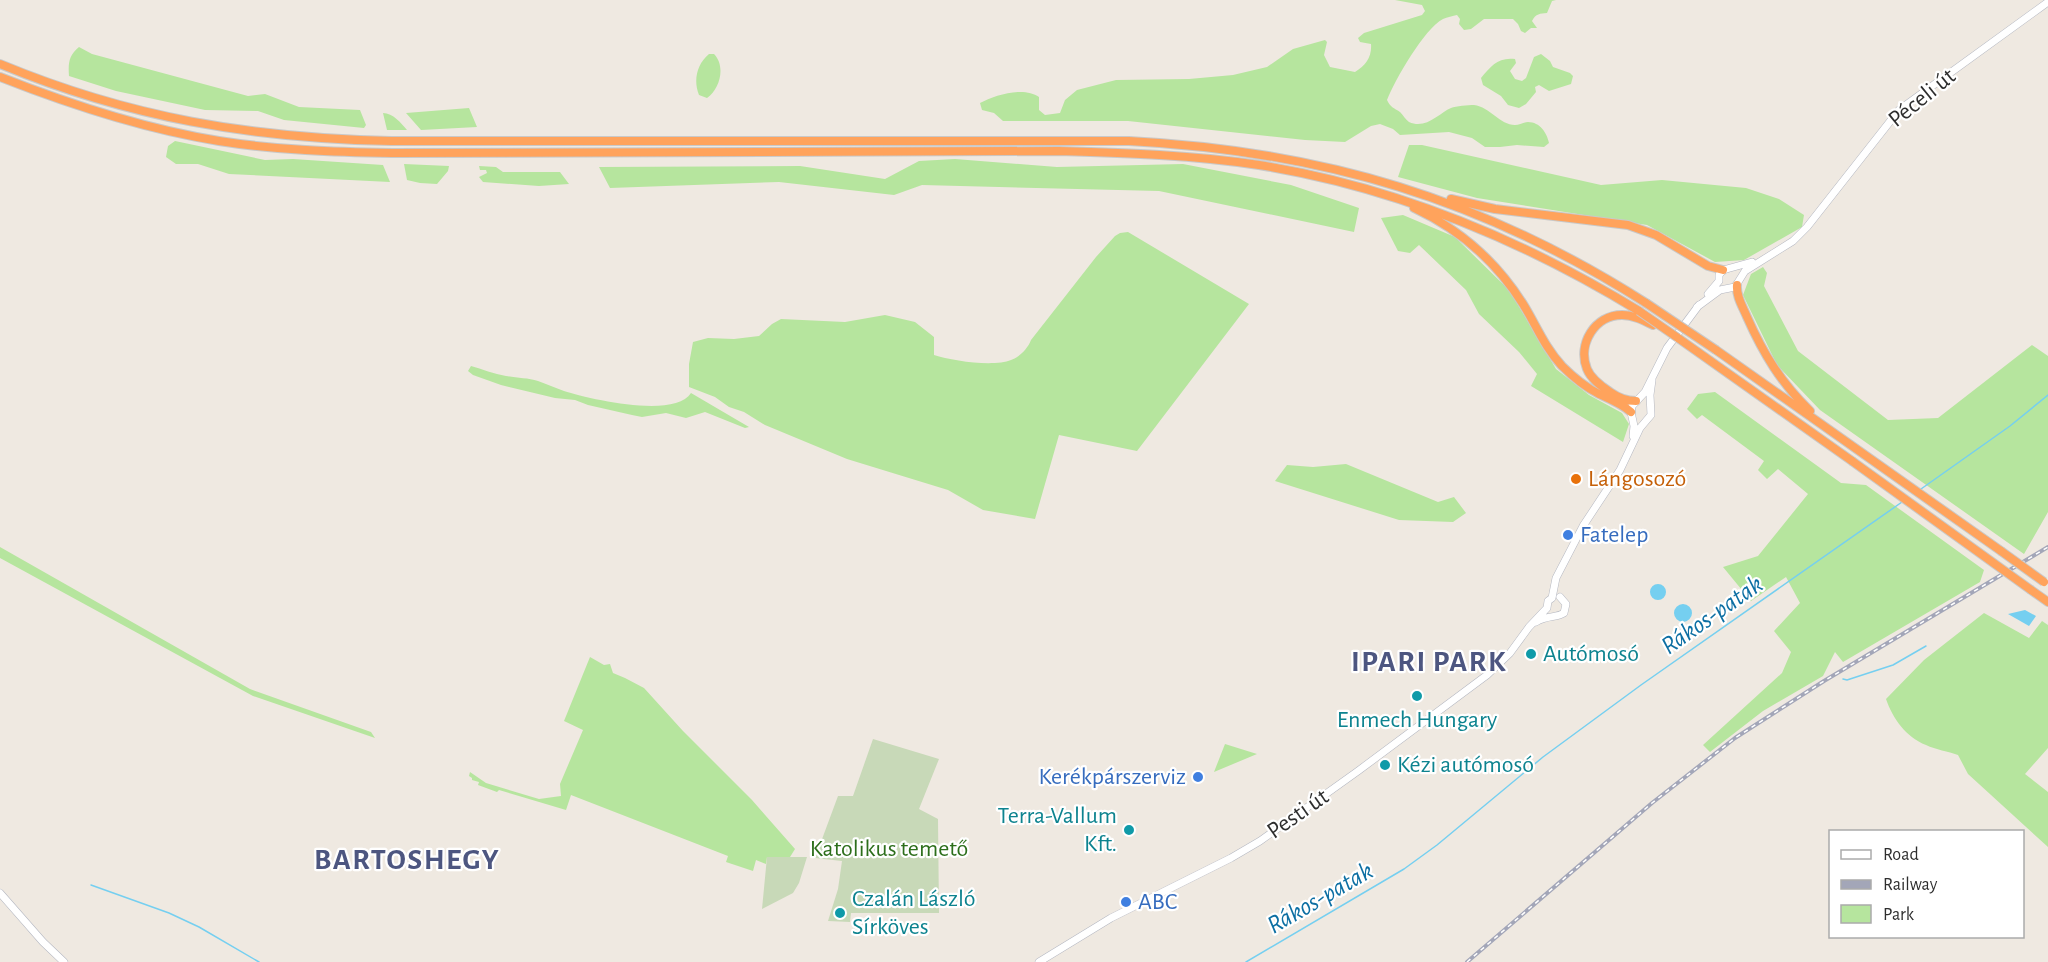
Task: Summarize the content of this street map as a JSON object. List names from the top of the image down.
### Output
{
  "streets": {
    "main road": ["Péceli út", "Pesti út"]
  },
  "districts": ["IPARI PARK", "BARTOSHEGY"],
  "water": ["Rákos-patak"],
  "parks": ["Katolikus temető"],
  "places": [
    "Lángosozó",
    "Fatelep",
    "Autómosó",
    "Enmech Hungary",
    "Kézi autómosó",
    "Kerékpárszerviz",
    "Terra-Vallum Kft.",
    "ABC",
    "Czalán László Sírköves"
  ],
  "legend": ["Road", "Railway", "Park"]
}
